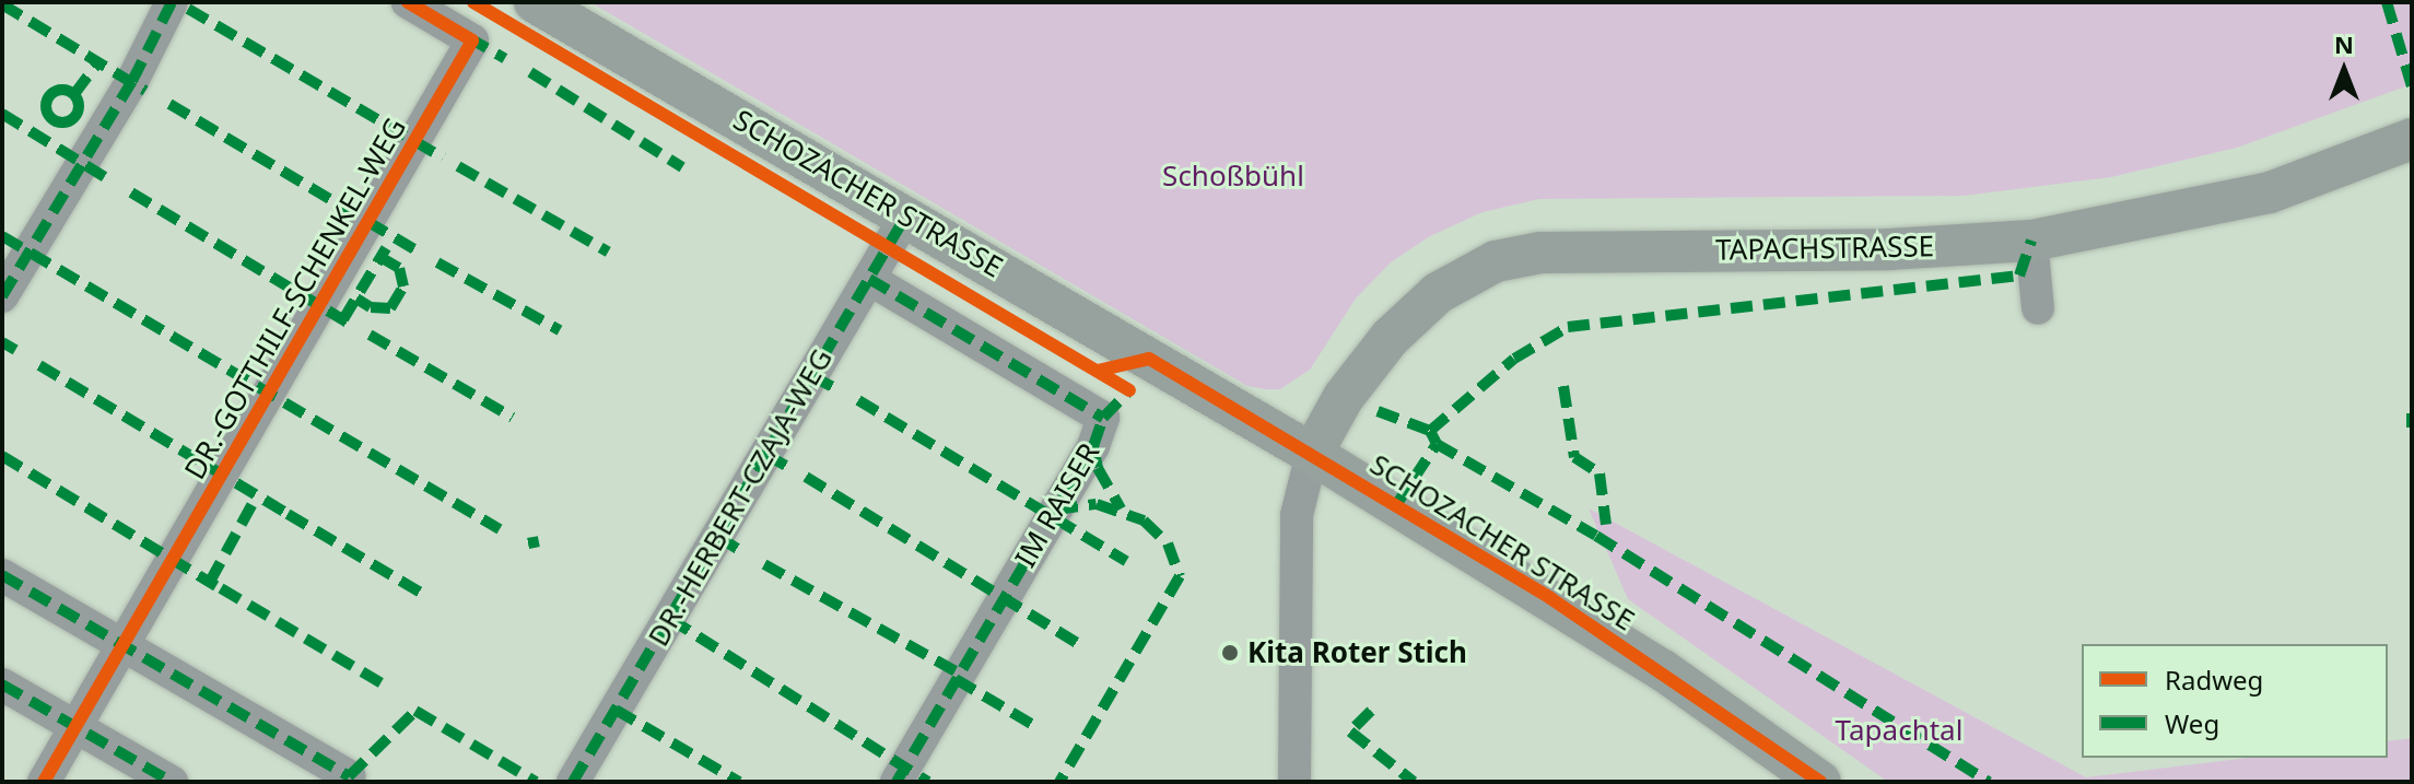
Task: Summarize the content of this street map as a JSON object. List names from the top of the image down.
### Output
{
  "streets": {
    "main road": ["SCHOZACHER STRASSE", "TAPACHSTRASSE"],
    "street": ["DR.-GOTTHILF-SCHENKEL-WEG", "DR.-HERBERT-CZAJA-WEG", "IM RAISER"]
  },
  "crossings": [
    ["SCHOZACHER STRASSE", "TAPACHSTRASSE"],
    ["SCHOZACHER STRASSE", "DR.-HERBERT-CZAJA-WEG"],
    ["DR.-HERBERT-CZAJA-WEG", "IM RAISER"]
  ],
  "parks": ["Schoßbühl", "Tapachtal"],
  "places": ["Kita Roter Stich"],
  "legend": ["Radweg", "Weg"],
  "north": "top"
}
